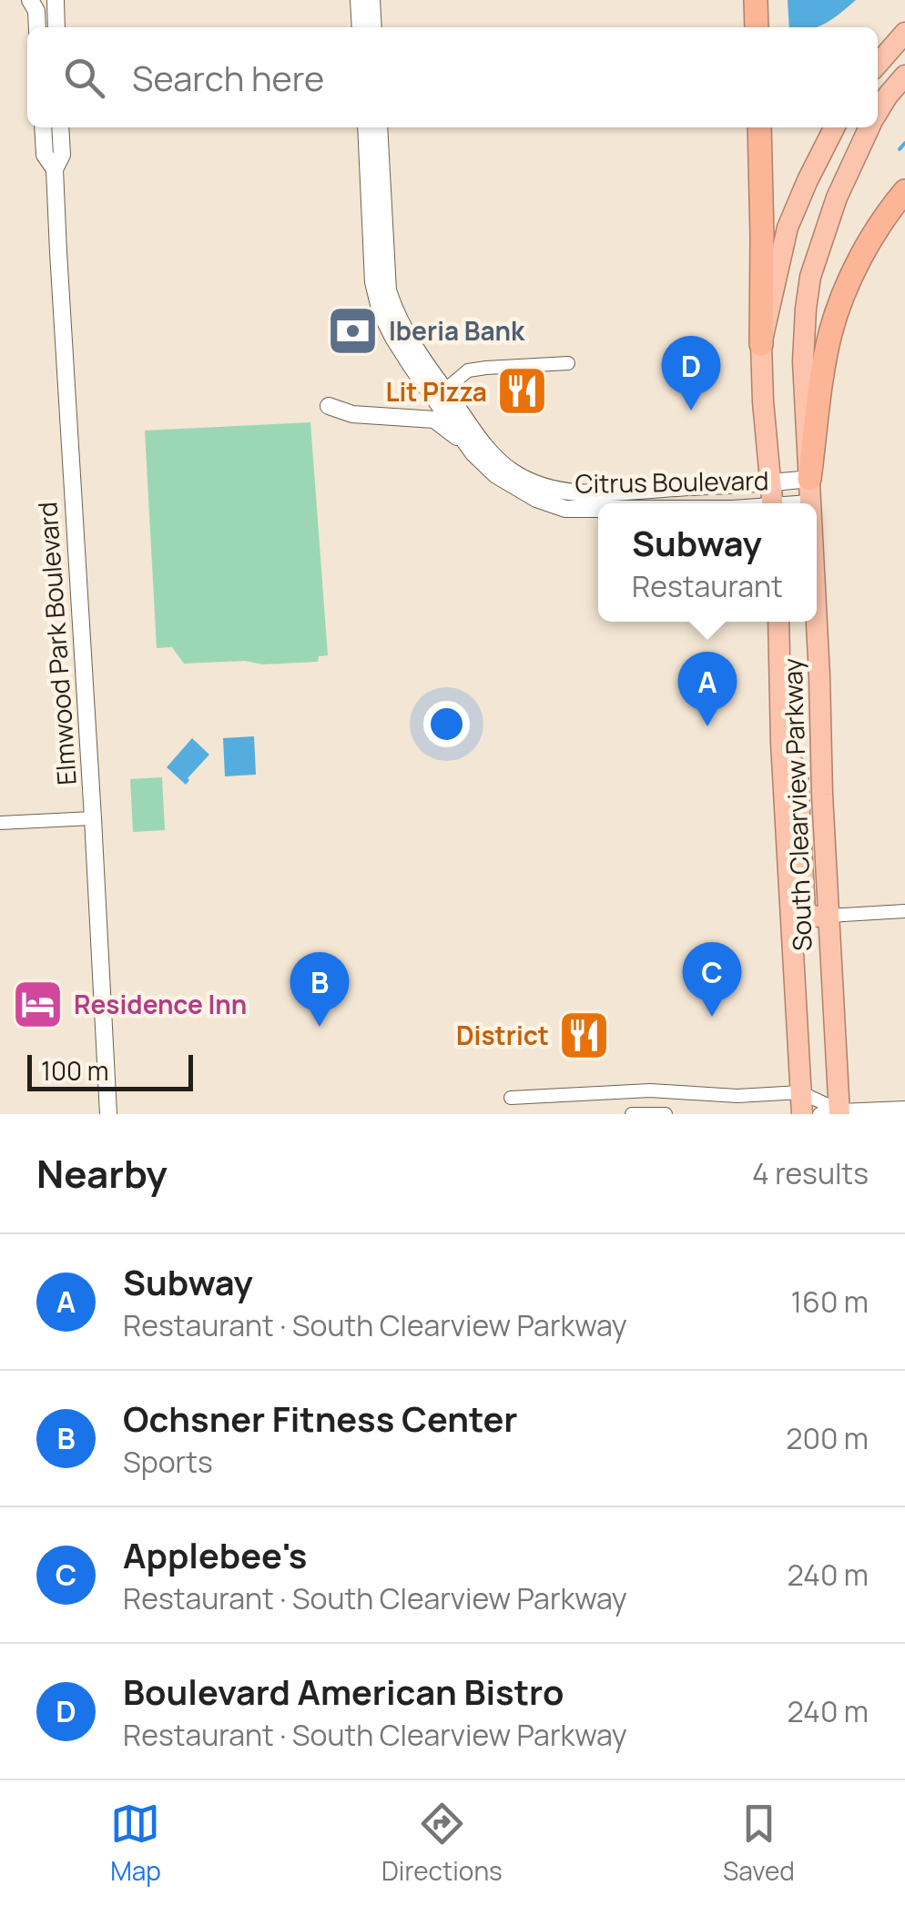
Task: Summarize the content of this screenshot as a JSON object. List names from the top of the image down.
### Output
{
  "streets": {
    "highway": ["South Clearview Parkway"],
    "street": ["Citrus Boulevard", "Elmwood Park Boulevard"]
  },
  "crossings": [
    ["Citrus Boulevard", "South Clearview Parkway"]
  ],
  "places": {
    "bank": ["Iberia Bank"],
    "restaurant": ["Lit Pizza", "District"],
    "hotel": ["Residence Inn"]
  },
  "scale_bar": "100 m",
  "page": {
    "search": "Search here",
    "pins": [
      "D",
      "A",
      "C",
      "B"
    ],
    "popup": ["Subway", "Restaurant"],
    "scale": "100 m",
    "heading": ["Nearby", "4 results"],
    "list": [
      {
        "mark": "A",
        "name": "Subway",
        "note": "Restaurant · South Clearview Parkway",
        "value": "160 m"
      },
      {
        "mark": "B",
        "name": "Ochsner Fitness Center",
        "note": "Sports",
        "value": "200 m"
      },
      {
        "mark": "C",
        "name": "Applebee's",
        "note": "Restaurant · South Clearview Parkway",
        "value": "240 m"
      },
      {
        "mark": "D",
        "name": "Boulevard American Bistro",
        "note": "Restaurant · South Clearview Parkway",
        "value": "240 m"
      }
    ],
    "nav": ["Map", "Directions", "Saved"]
  }
}
